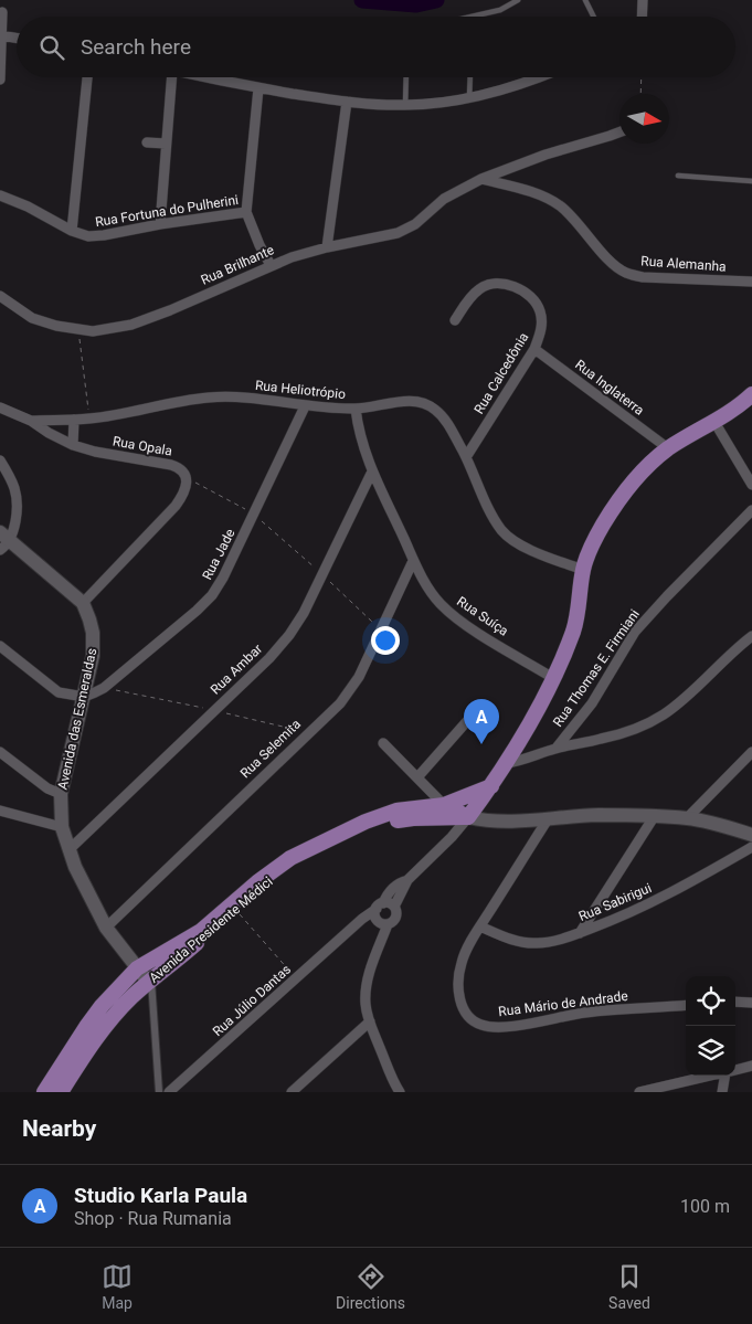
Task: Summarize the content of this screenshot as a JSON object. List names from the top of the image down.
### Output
{
  "streets": {
    "main road": ["Avenida das Esmeraldas", "Avenida Presidente Médici"],
    "street": [
      "Rua Fortuna do Pulherini",
      "Rua Alemanha",
      "Rua Brilhante",
      "Rua Calcedônia",
      "Rua Inglaterra",
      "Rua Heliotrópio",
      "Rua Opala",
      "Rua Jade",
      "Rua Suíça",
      "Rua Thomas E. Firmiani",
      "Rua Ambar",
      "Rua Selemita",
      "Rua Sabirigui",
      "Rua Júlio Dantas",
      "Rua Mário de Andrade"
    ]
  },
  "crossings": [
    ["Rua Alemanha", "Rua Brilhante"],
    ["Rua Calcedônia", "Rua Inglaterra"],
    ["Rua Calcedônia", "Rua Heliotrópio"],
    ["Rua Heliotrópio", "Rua Opala"],
    ["Rua Heliotrópio", "Rua Jade"],
    ["Rua Heliotrópio", "Rua Suíça"],
    ["Rua Jade", "Avenida das Esmeraldas"],
    ["Rua Suíça", "Rua Ambar"],
    ["Rua Suíça", "Rua Selemita"],
    ["Rua Ambar", "Avenida das Esmeraldas"],
    ["Avenida das Esmeraldas", "Rua Selemita"],
    ["Avenida das Esmeraldas", "Avenida Presidente Médici"],
    ["Rua Sabirigui", "Rua Mário de Andrade"],
    ["Avenida Presidente Médici", "Rua Júlio Dantas"]
  ],
  "north": "right",
  "page": {
    "search": "Search here",
    "pins": "A",
    "heading": "Nearby",
    "list": [
      {
        "mark": "A",
        "name": "Studio Karla Paula",
        "note": "Shop · Rua Rumania",
        "value": "100 m"
      }
    ],
    "nav": ["Map", "Directions", "Saved"]
  }
}
